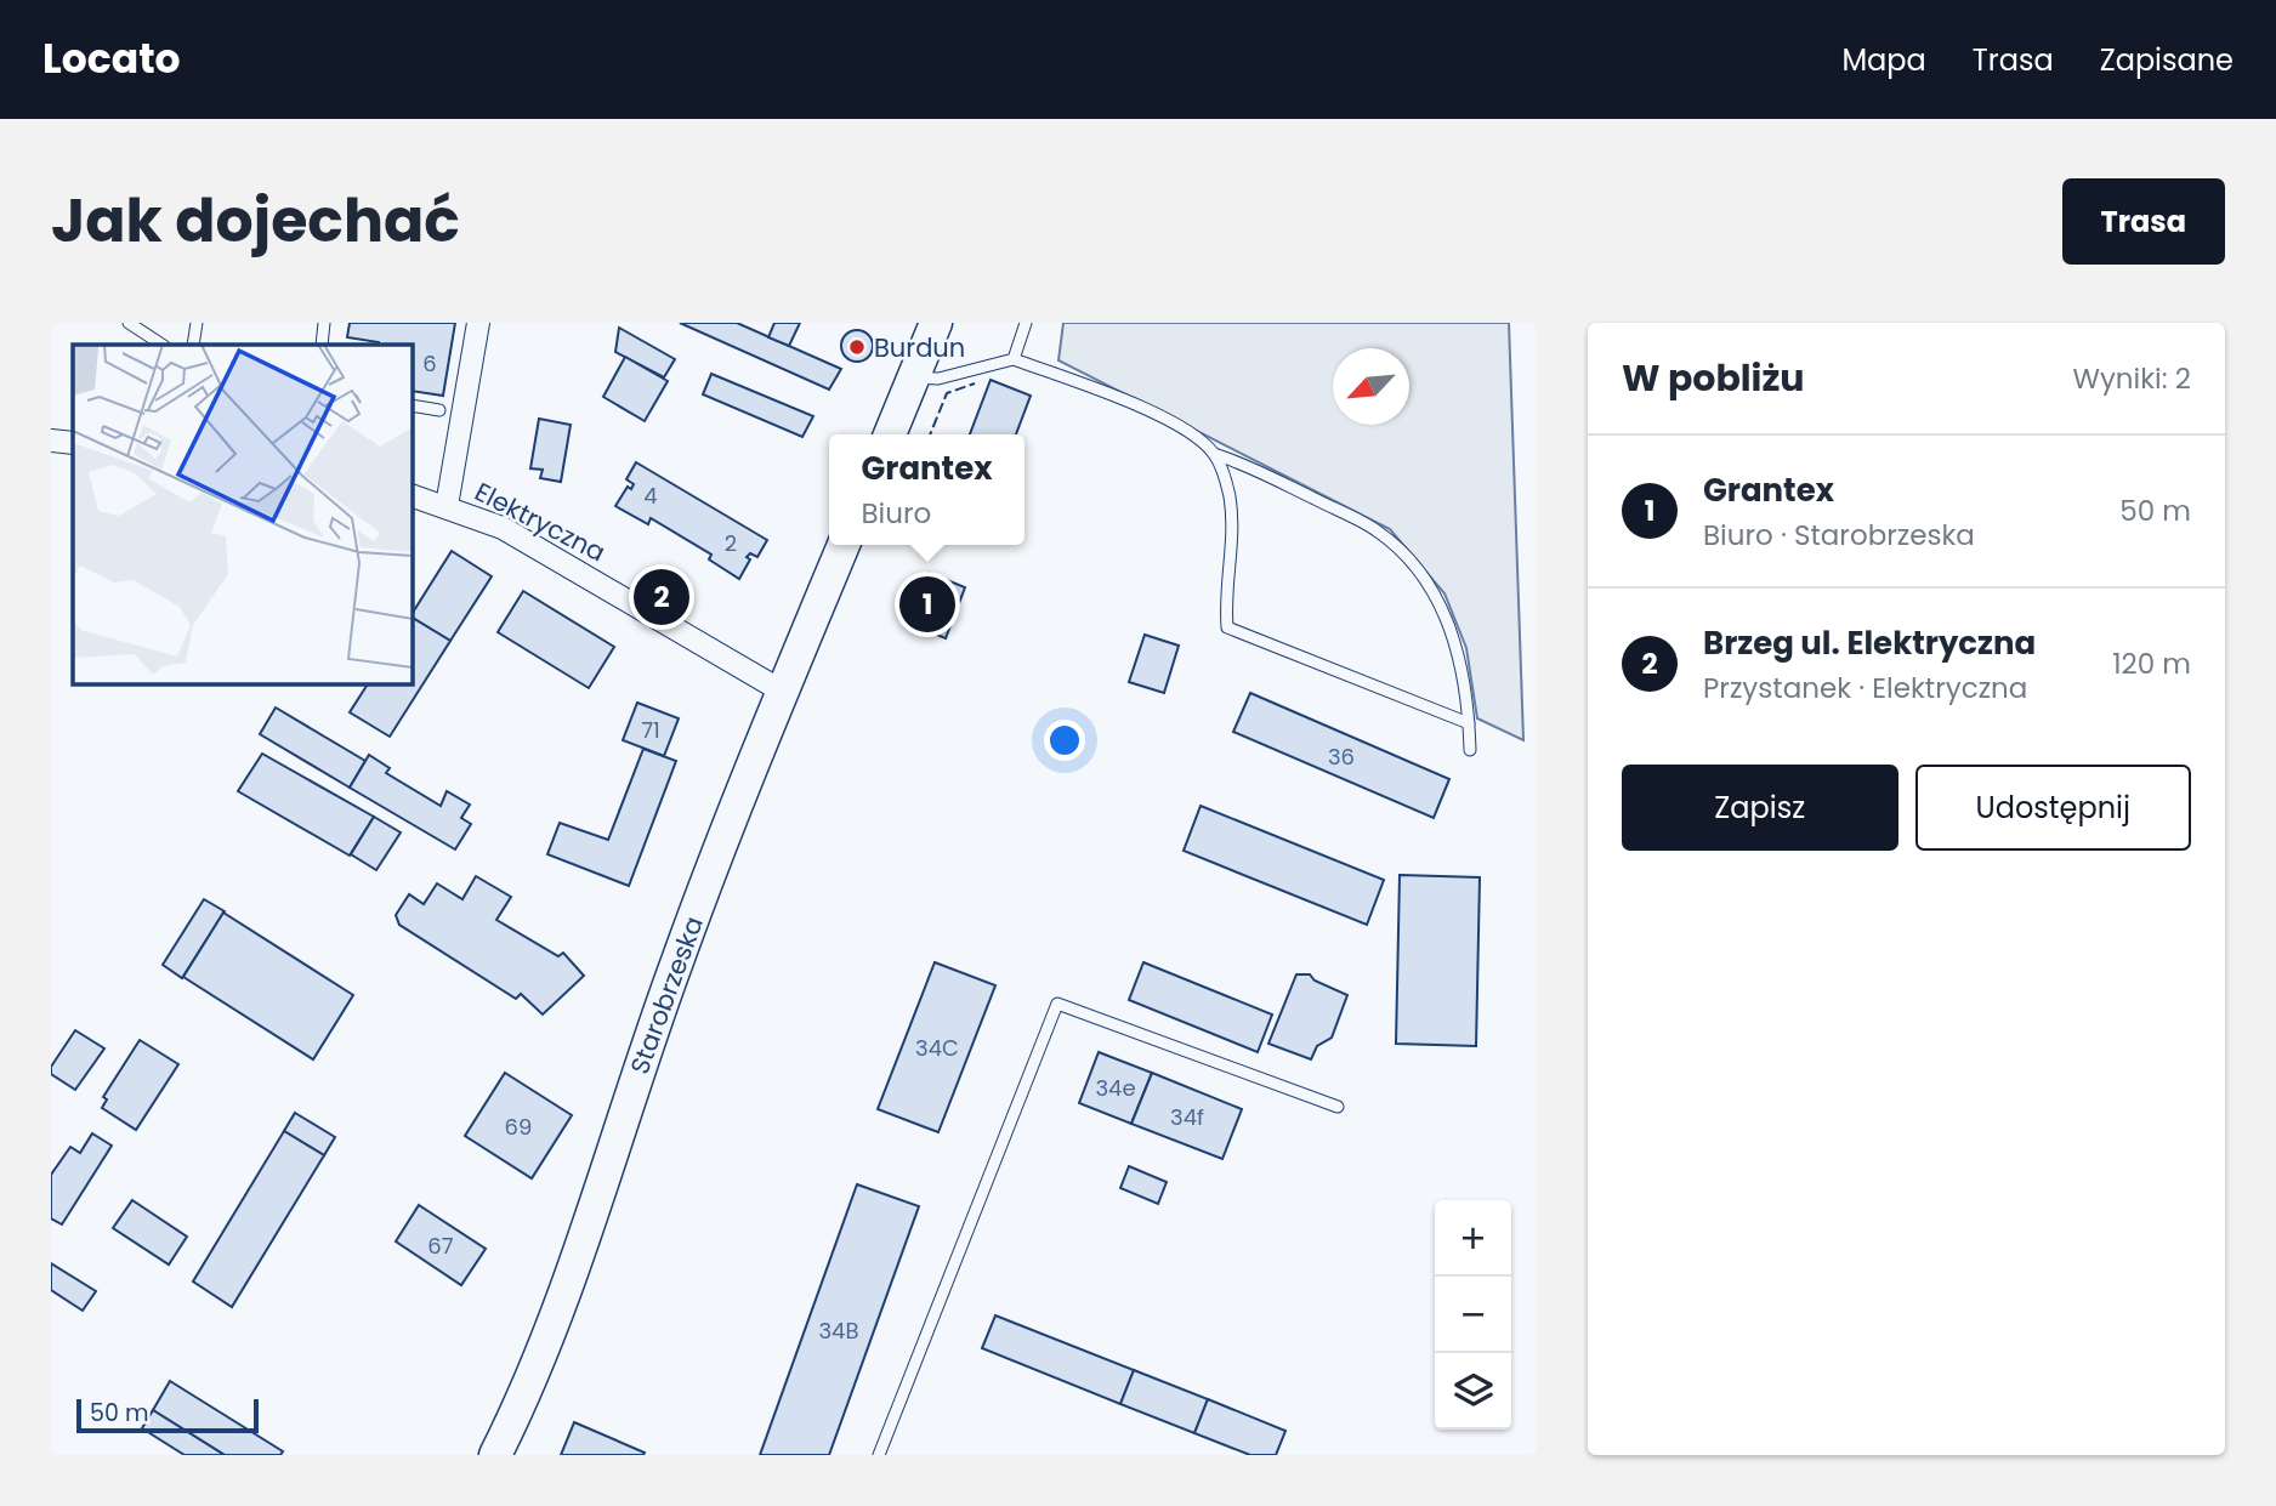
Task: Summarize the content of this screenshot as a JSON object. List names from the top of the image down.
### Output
{
  "streets": {
    "street": ["Elektryczna", "Starobrzeska"]
  },
  "crossings": [
    ["Elektryczna", "Starobrzeska"]
  ],
  "places": ["Burdun"],
  "house_numbers": [
    "6",
    "4",
    "2",
    "71",
    "36",
    "34C",
    "34e",
    "34f",
    "69",
    "67",
    "34B"
  ],
  "scale_bar": "50 m",
  "north": "bottom left",
  "page": {
    "header": "Locato",
    "nav": ["Mapa", "Trasa", "Zapisane"],
    "title": "Jak dojechać",
    "buttons": [
      "Trasa",
      ["Zapisz", "Udostępnij"]
    ],
    "heading": ["W pobliżu", "Wyniki: 2"],
    "list": [
      {
        "mark": "1",
        "name": "Grantex",
        "note": "Biuro · Starobrzeska",
        "value": "50 m"
      },
      {
        "mark": "2",
        "name": "Brzeg ul. Elektryczna",
        "note": "Przystanek · Elektryczna",
        "value": "120 m"
      }
    ],
    "popup": ["Grantex", "Biuro"],
    "pins": ["2", "1"],
    "map_buttons": ["+", "−"],
    "scale": "50 m"
  }
}
